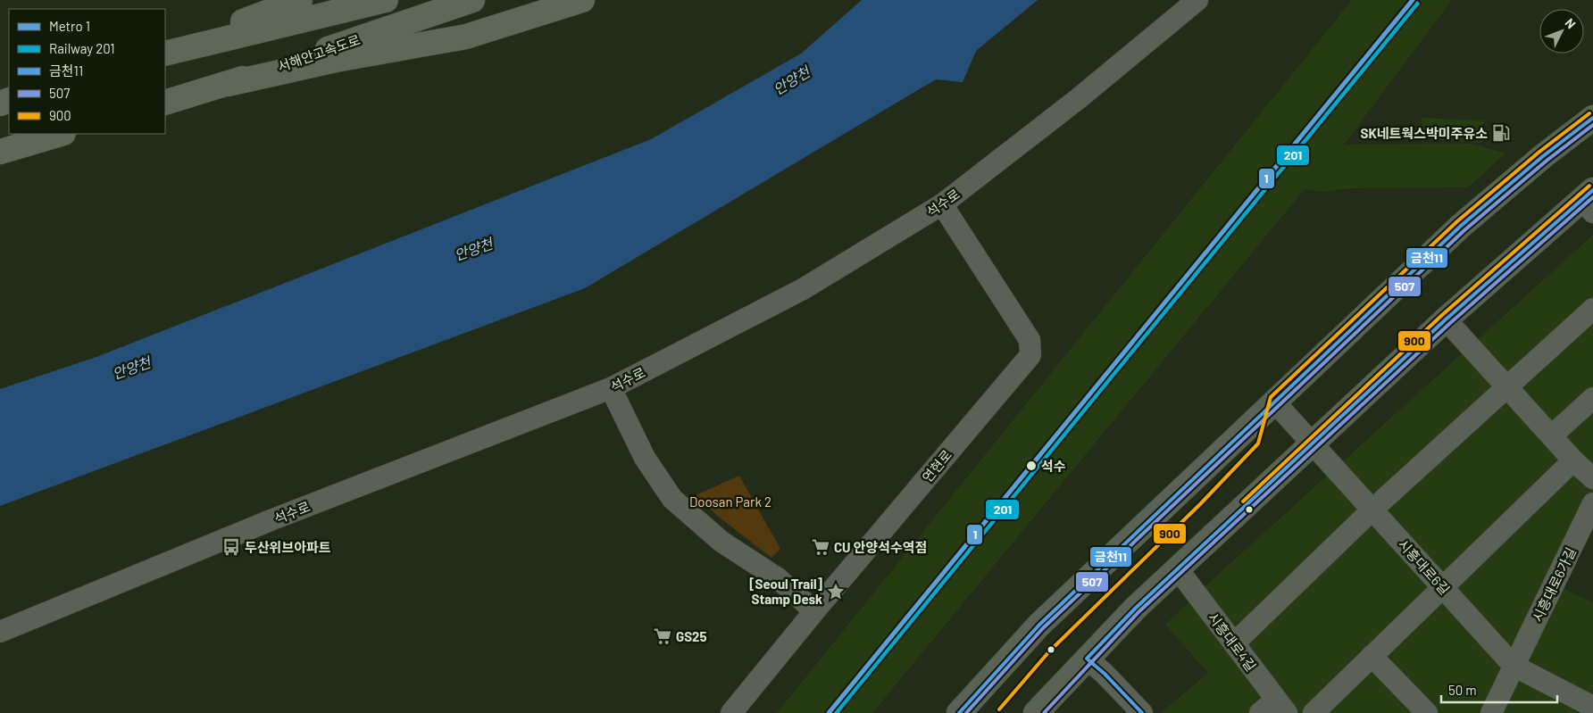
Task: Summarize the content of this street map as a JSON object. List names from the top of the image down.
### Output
{
  "streets": {
    "highway": ["서해안고속도로"],
    "street": [
      "석수로",
      "연현로",
      "시흥대로6길",
      "시흥대로6가길",
      "시흥대로4길"
    ]
  },
  "crossings": [
    ["석수로", "연현로"],
    ["시흥대로6길", "시흥대로6가길"]
  ],
  "water": ["안양천"],
  "parks": ["Doosan Park 2"],
  "places": {
    "fuel station": ["SK네트웍스박미주유소"],
    "other": ["석수"],
    "bus stop": ["두산위브아파트"],
    "supermarket": ["CU 안양석수역점", "GS25"],
    "place": ["[Seoul Trail] Stamp Desk"]
  },
  "lines": [
    "metro line 1",
    "rail line 201",
    "transit line 900",
    "transit line 금천11",
    "transit line 507"
  ],
  "legend": [
    "Metro 1",
    "Railway 201",
    "금천11",
    "507",
    "900"
  ],
  "scale_bar": "50 m",
  "north": "top right"
}
